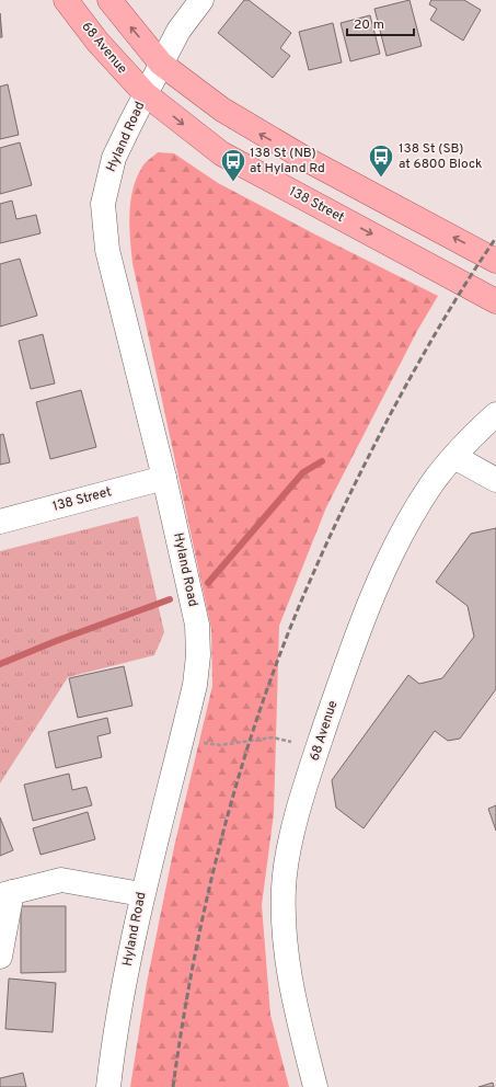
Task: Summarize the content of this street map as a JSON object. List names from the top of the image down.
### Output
{
  "streets": {
    "main road": ["68 Avenue", "138 Street"],
    "street": ["Hyland Road"]
  },
  "crossings": [
    ["68 Avenue", "Hyland Road"],
    ["68 Avenue", "138 Street"],
    ["Hyland Road", "138 Street"]
  ],
  "places": {
    "bus stop": ["138 St (SB) at 6800 Block", "138 St (NB) at Hyland Rd"]
  },
  "scale_bar": "20 m"
}
